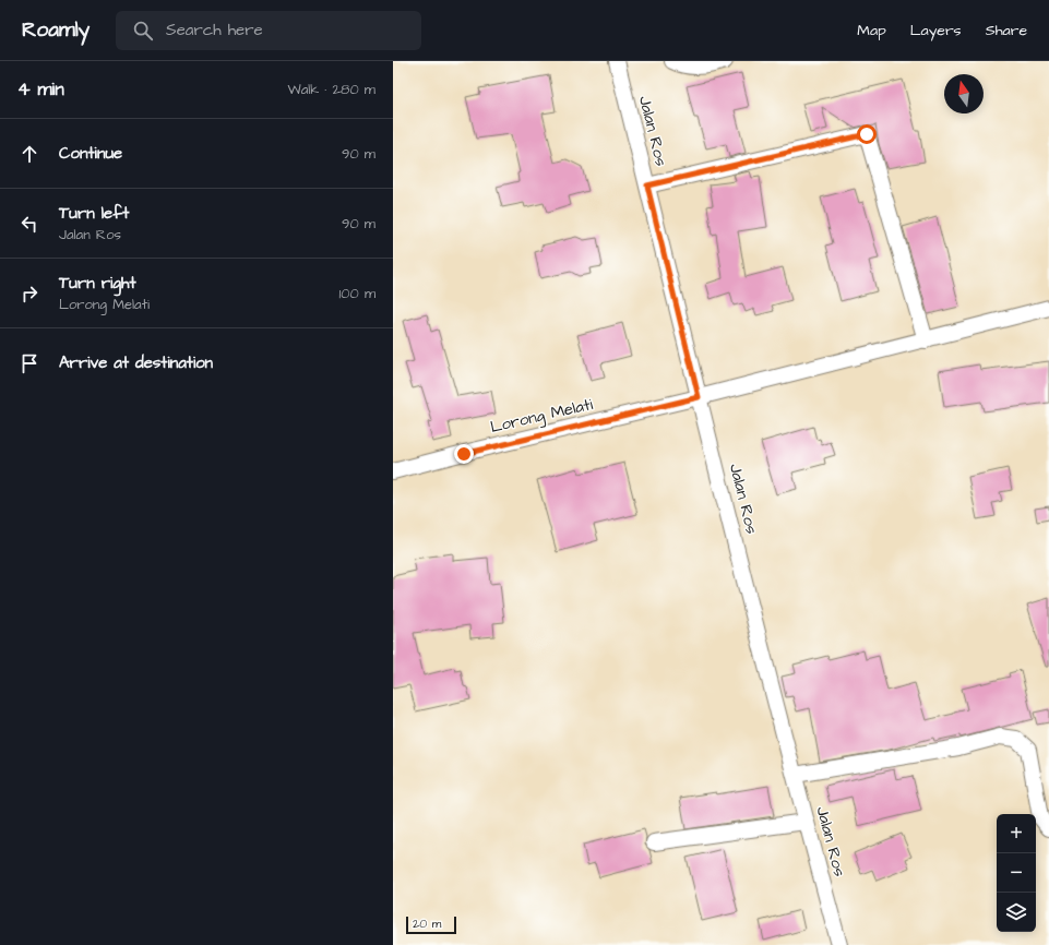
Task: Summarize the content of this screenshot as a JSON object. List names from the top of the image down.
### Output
{
  "streets": {
    "street": ["Jalan Ros", "Lorong Melati"]
  },
  "crossings": [
    ["Jalan Ros", "Lorong Melati"]
  ],
  "scale_bar": "20 m",
  "north": "top",
  "page": {
    "header": "Roamly",
    "search": "Search here",
    "nav": ["Map", "Layers", "Share"],
    "heading": ["4 min", "Walk · 280 m"],
    "list": [
      ["Continue", "90 m"],
      ["Turn left", "Jalan Ros", "90 m"],
      ["Turn right", "Lorong Melati", "100 m"],
      "Arrive at destination"
    ],
    "map_buttons": ["+", "−"],
    "scale": "20 m"
  }
}
